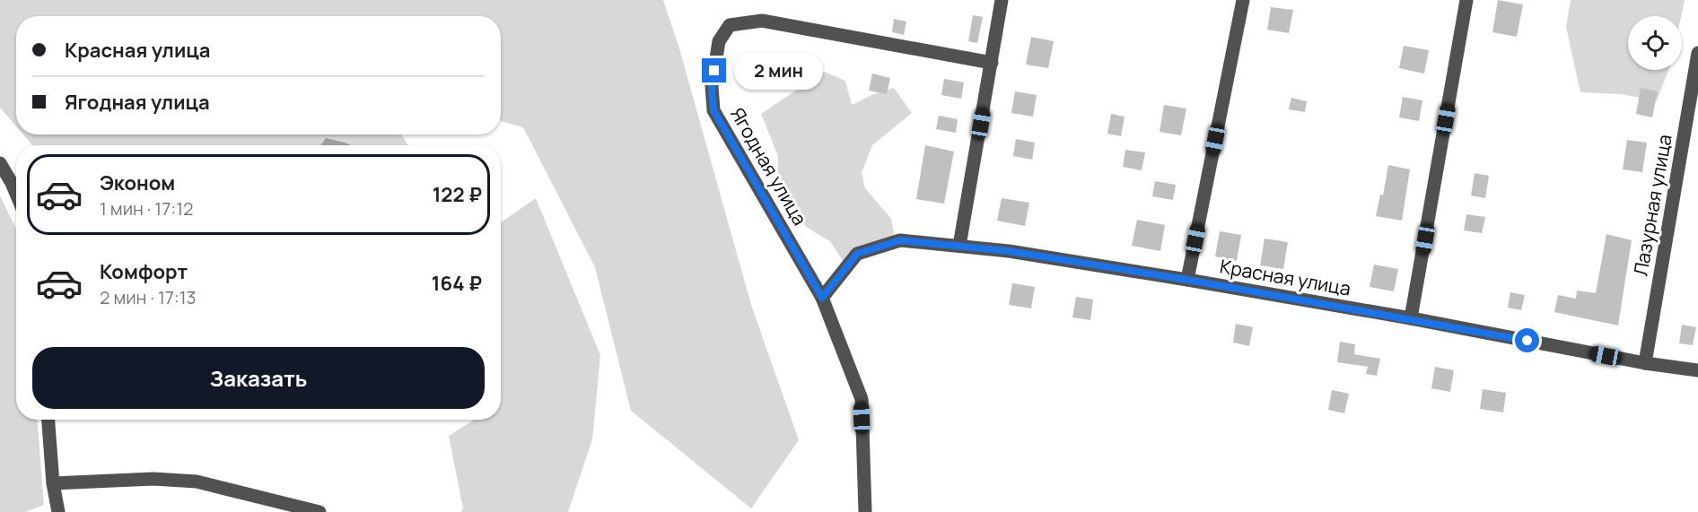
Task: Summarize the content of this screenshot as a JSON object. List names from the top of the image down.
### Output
{
  "streets": {
    "street": ["Ягодная улица", "Лазурная улица", "Красная улица"]
  },
  "crossings": [
    ["Ягодная улица", "Красная улица"],
    ["Лазурная улица", "Красная улица"]
  ],
  "page": {
    "banner": ["Красная улица", "Ягодная улица"],
    "bubble": "2 мин",
    "list": [
      {
        "name": "Эконом",
        "note": "1 мин · 17:12",
        "value": "122 ₽"
      },
      {
        "name": "Комфорт",
        "note": "2 мин · 17:13",
        "value": "164 ₽"
      }
    ],
    "buttons": "Заказать"
  }
}
